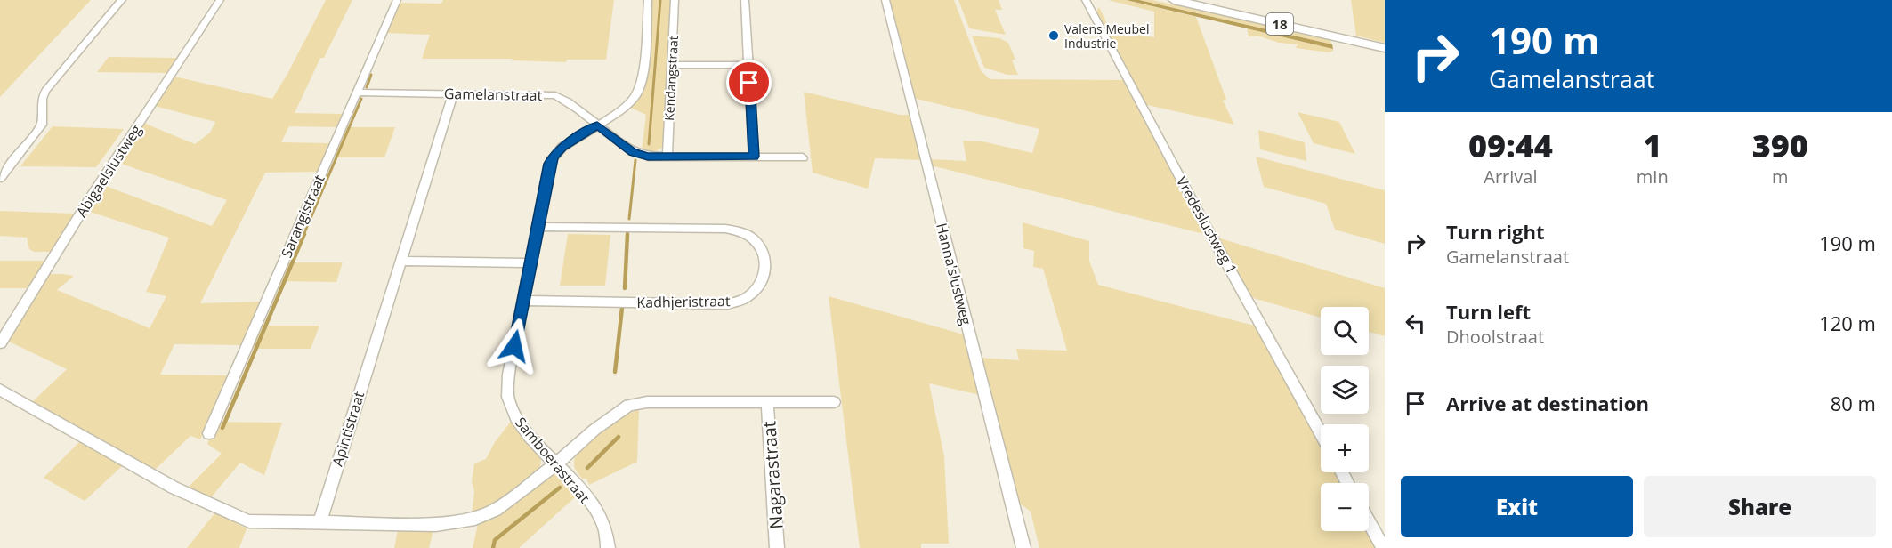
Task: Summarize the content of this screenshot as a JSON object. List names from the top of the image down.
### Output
{
  "streets": {
    "main road": ["18"],
    "street": [
      "Kendangstraat",
      "Gamelanstraat",
      "Abigaelslustweg",
      "Sarangistraat",
      "Vredeslustweg 1",
      "Hanna'slustweg",
      "Kadhjeristraat",
      "Apintistraat",
      "Samboerastraat",
      "Nagarastraat"
    ]
  },
  "crossings": [
    ["Kendangstraat", "Gamelanstraat"],
    ["Gamelanstraat", "Sarangistraat"],
    ["Gamelanstraat", "Apintistraat"],
    ["Gamelanstraat", "Samboerastraat"],
    ["Kadhjeristraat", "Samboerastraat"]
  ],
  "places": ["Valens Meubel Industrie"],
  "page": {
    "turn": ["190 m", "Gamelanstraat"],
    "eta": [
      "09:44",
      "Arrival",
      "1",
      "min",
      "390",
      "m"
    ],
    "list": [
      {
        "name": "Turn right",
        "note": "Gamelanstraat",
        "value": "190 m"
      },
      {
        "name": "Turn left",
        "note": "Dhoolstraat",
        "value": "120 m"
      },
      {
        "name": "Arrive at destination",
        "value": "80 m"
      }
    ],
    "map_buttons": ["+", "−"],
    "buttons": ["Exit", "Share"]
  }
}
